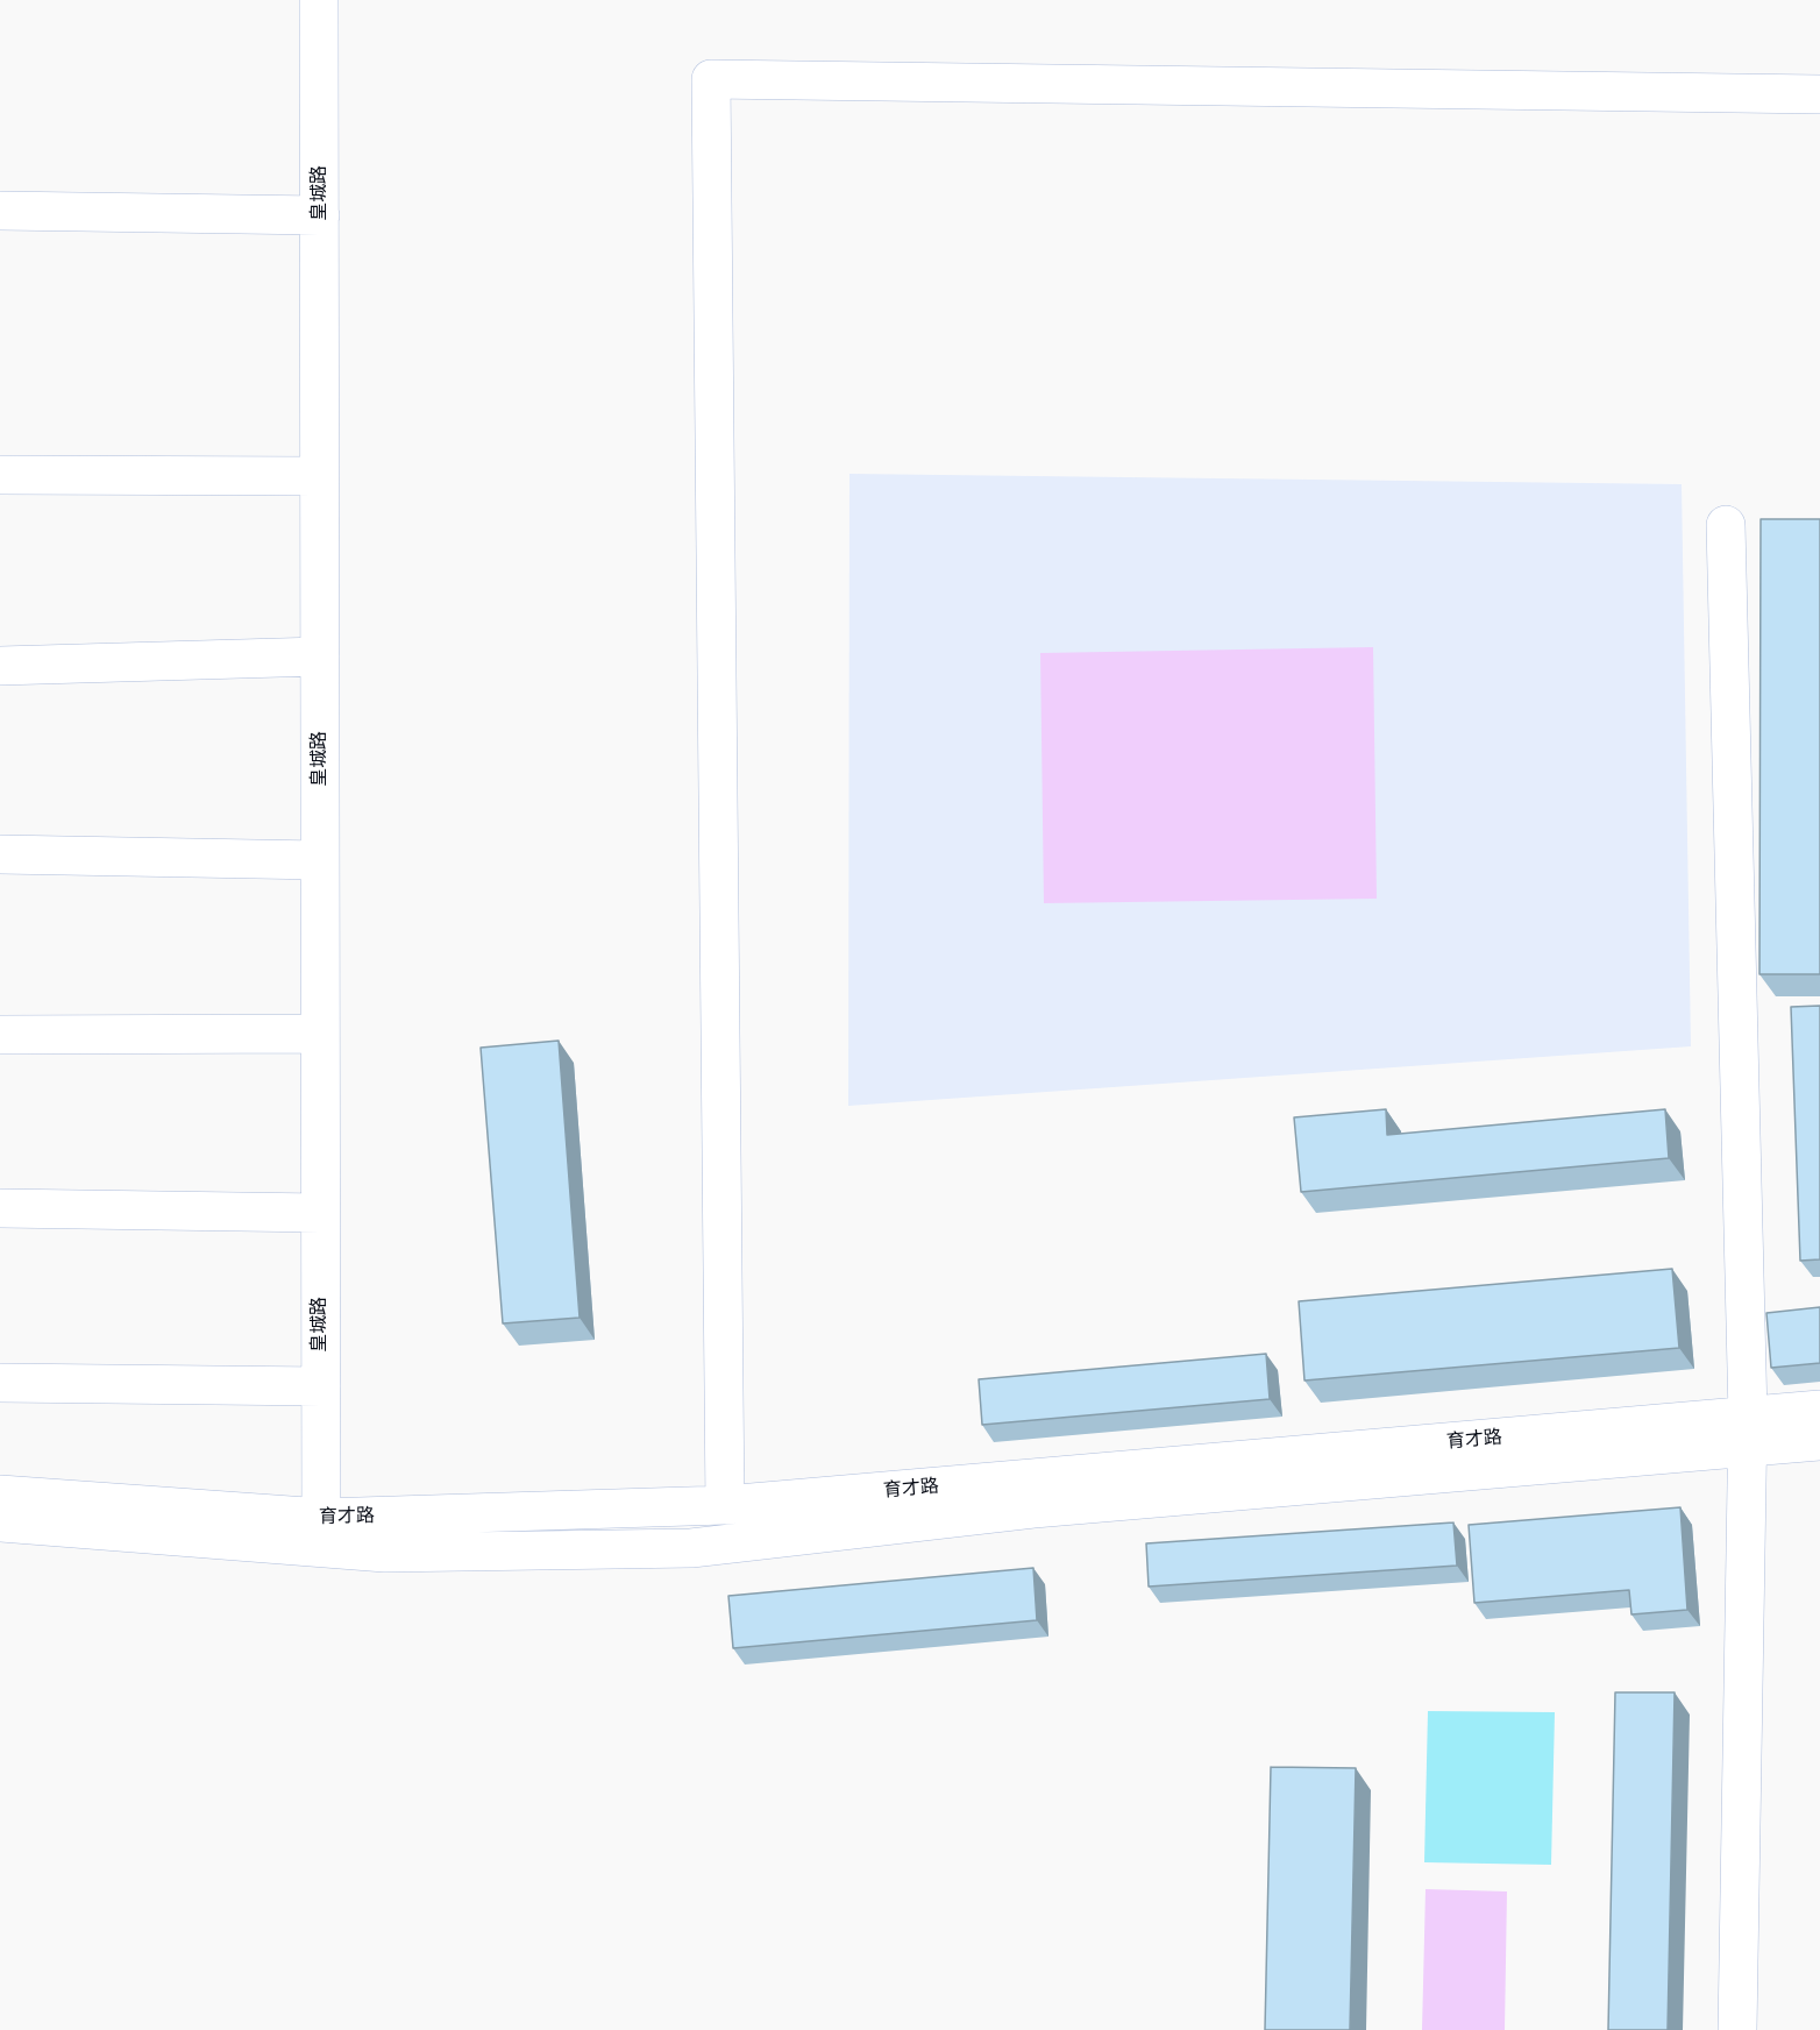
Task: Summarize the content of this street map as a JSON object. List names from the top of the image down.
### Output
{
  "streets": {
    "street": ["皇城路", "育才路"]
  },
  "crossings": [
    ["皇城路", "育才路"]
  ]
}
